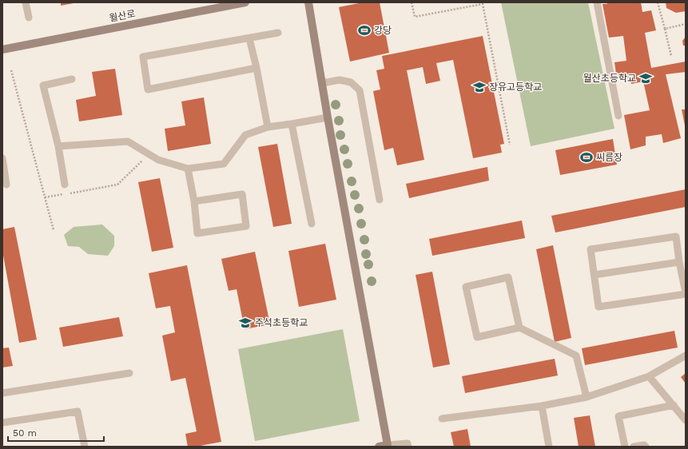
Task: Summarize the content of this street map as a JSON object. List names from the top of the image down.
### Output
{
  "streets": {
    "street": ["월산로"]
  },
  "places": {
    "sports": ["강당", "씨름장"],
    "school or university": ["월산초등학교", "장유고등학교", "주석초등학교"]
  },
  "scale_bar": "50 m"
}
